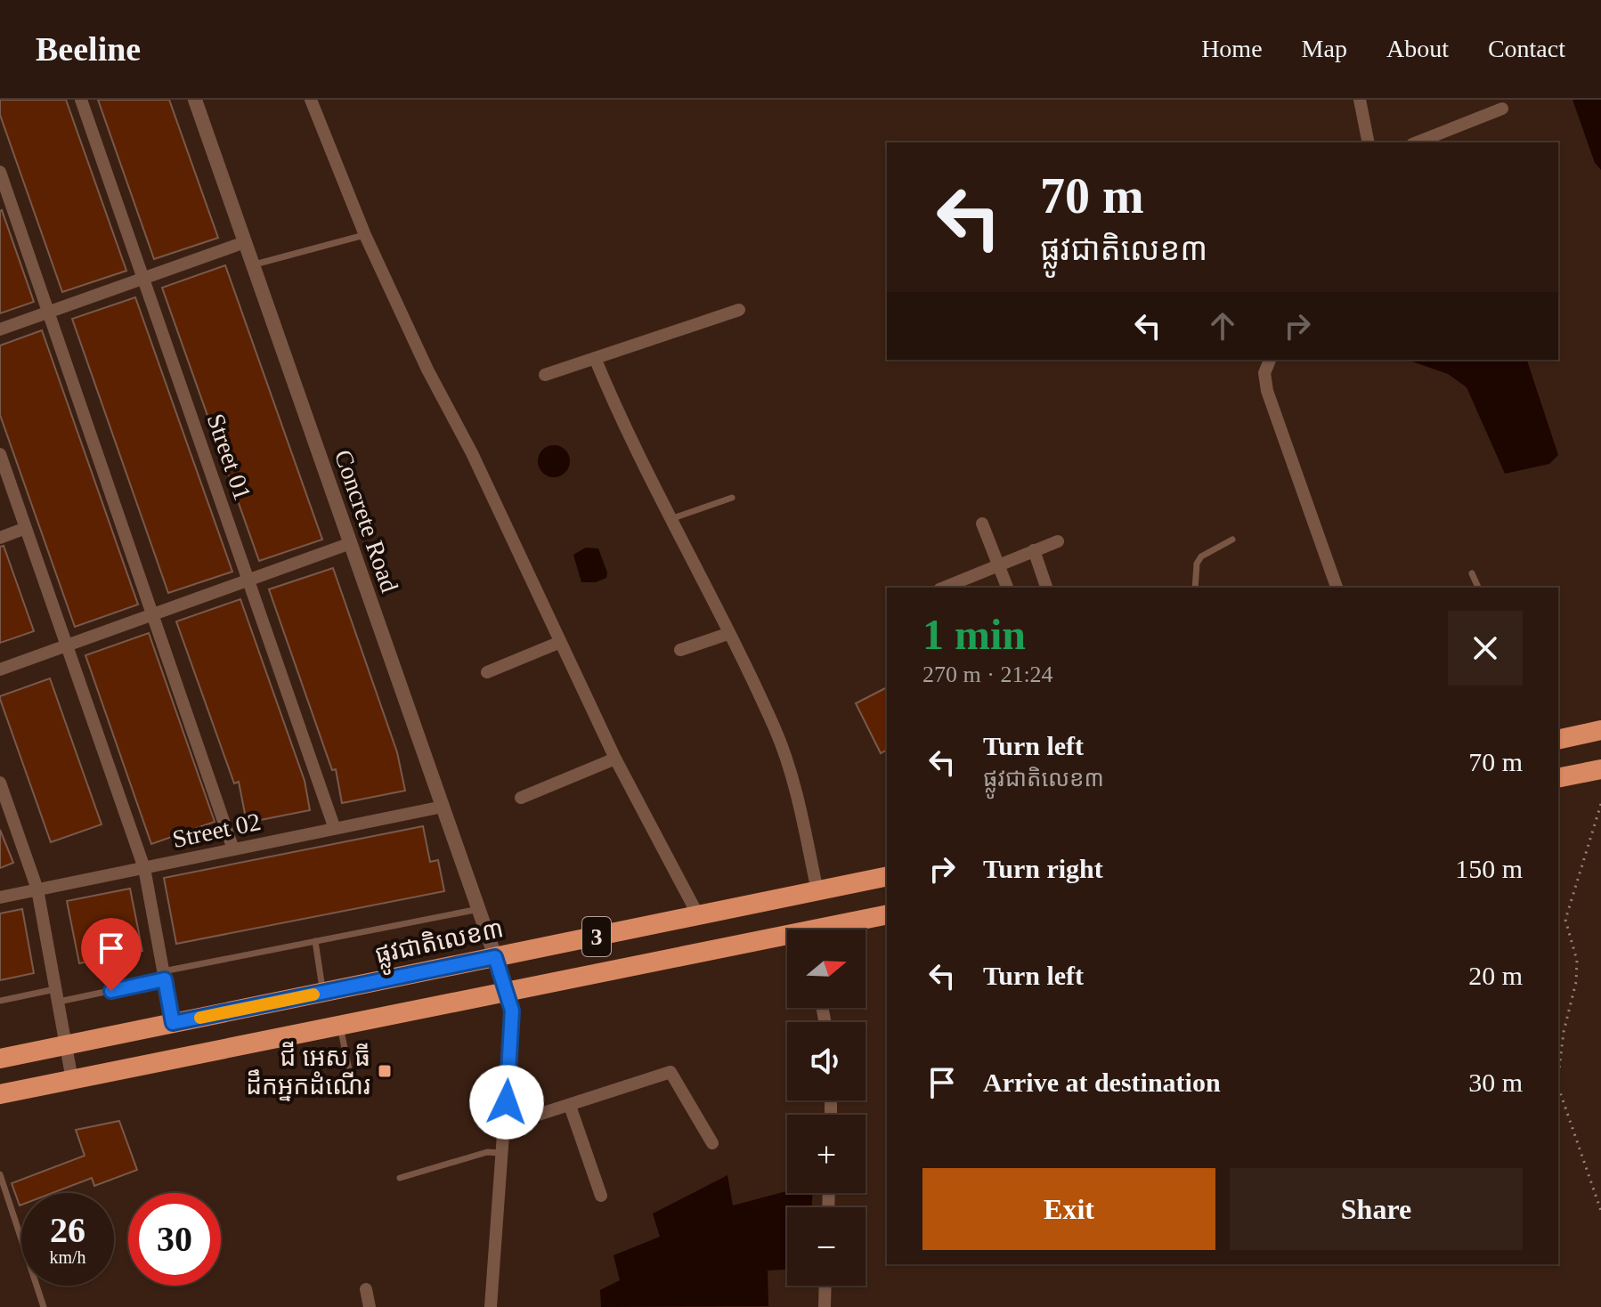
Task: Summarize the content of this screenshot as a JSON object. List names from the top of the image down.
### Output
{
  "streets": {
    "highway": ["3", "ផ្លូវជាតិលេខ៣"],
    "street": ["Street 01", "Concrete Road", "Street 02"]
  },
  "crossings": [
    ["Street 01", "Street 02"],
    ["Concrete Road", "Street 02"],
    ["Concrete Road", "3"],
    ["Concrete Road", "ផ្លូវជាតិលេខ៣"]
  ],
  "places": {
    "transit": ["ជី អេស ធី ដឹកអ្នកដំណើរ"]
  },
  "north": "right",
  "page": {
    "header": "Beeline",
    "nav": [
      "Home",
      "Map",
      "About",
      "Contact"
    ],
    "turn": ["70 m", "ផ្លូវជាតិលេខ៣"],
    "heading": ["1 min", "270 m · 21:24"],
    "list": [
      {
        "name": "Turn left",
        "note": "ផ្លូវជាតិលេខ៣",
        "value": "70 m"
      },
      {
        "name": "Turn right",
        "value": "150 m"
      },
      {
        "name": "Turn left",
        "value": "20 m"
      },
      {
        "name": "Arrive at destination",
        "value": "30 m"
      }
    ],
    "map_buttons": ["+", "−"],
    "buttons": ["Exit", "Share"],
    "speed": "26 km/h",
    "limit": "30"
  }
}
